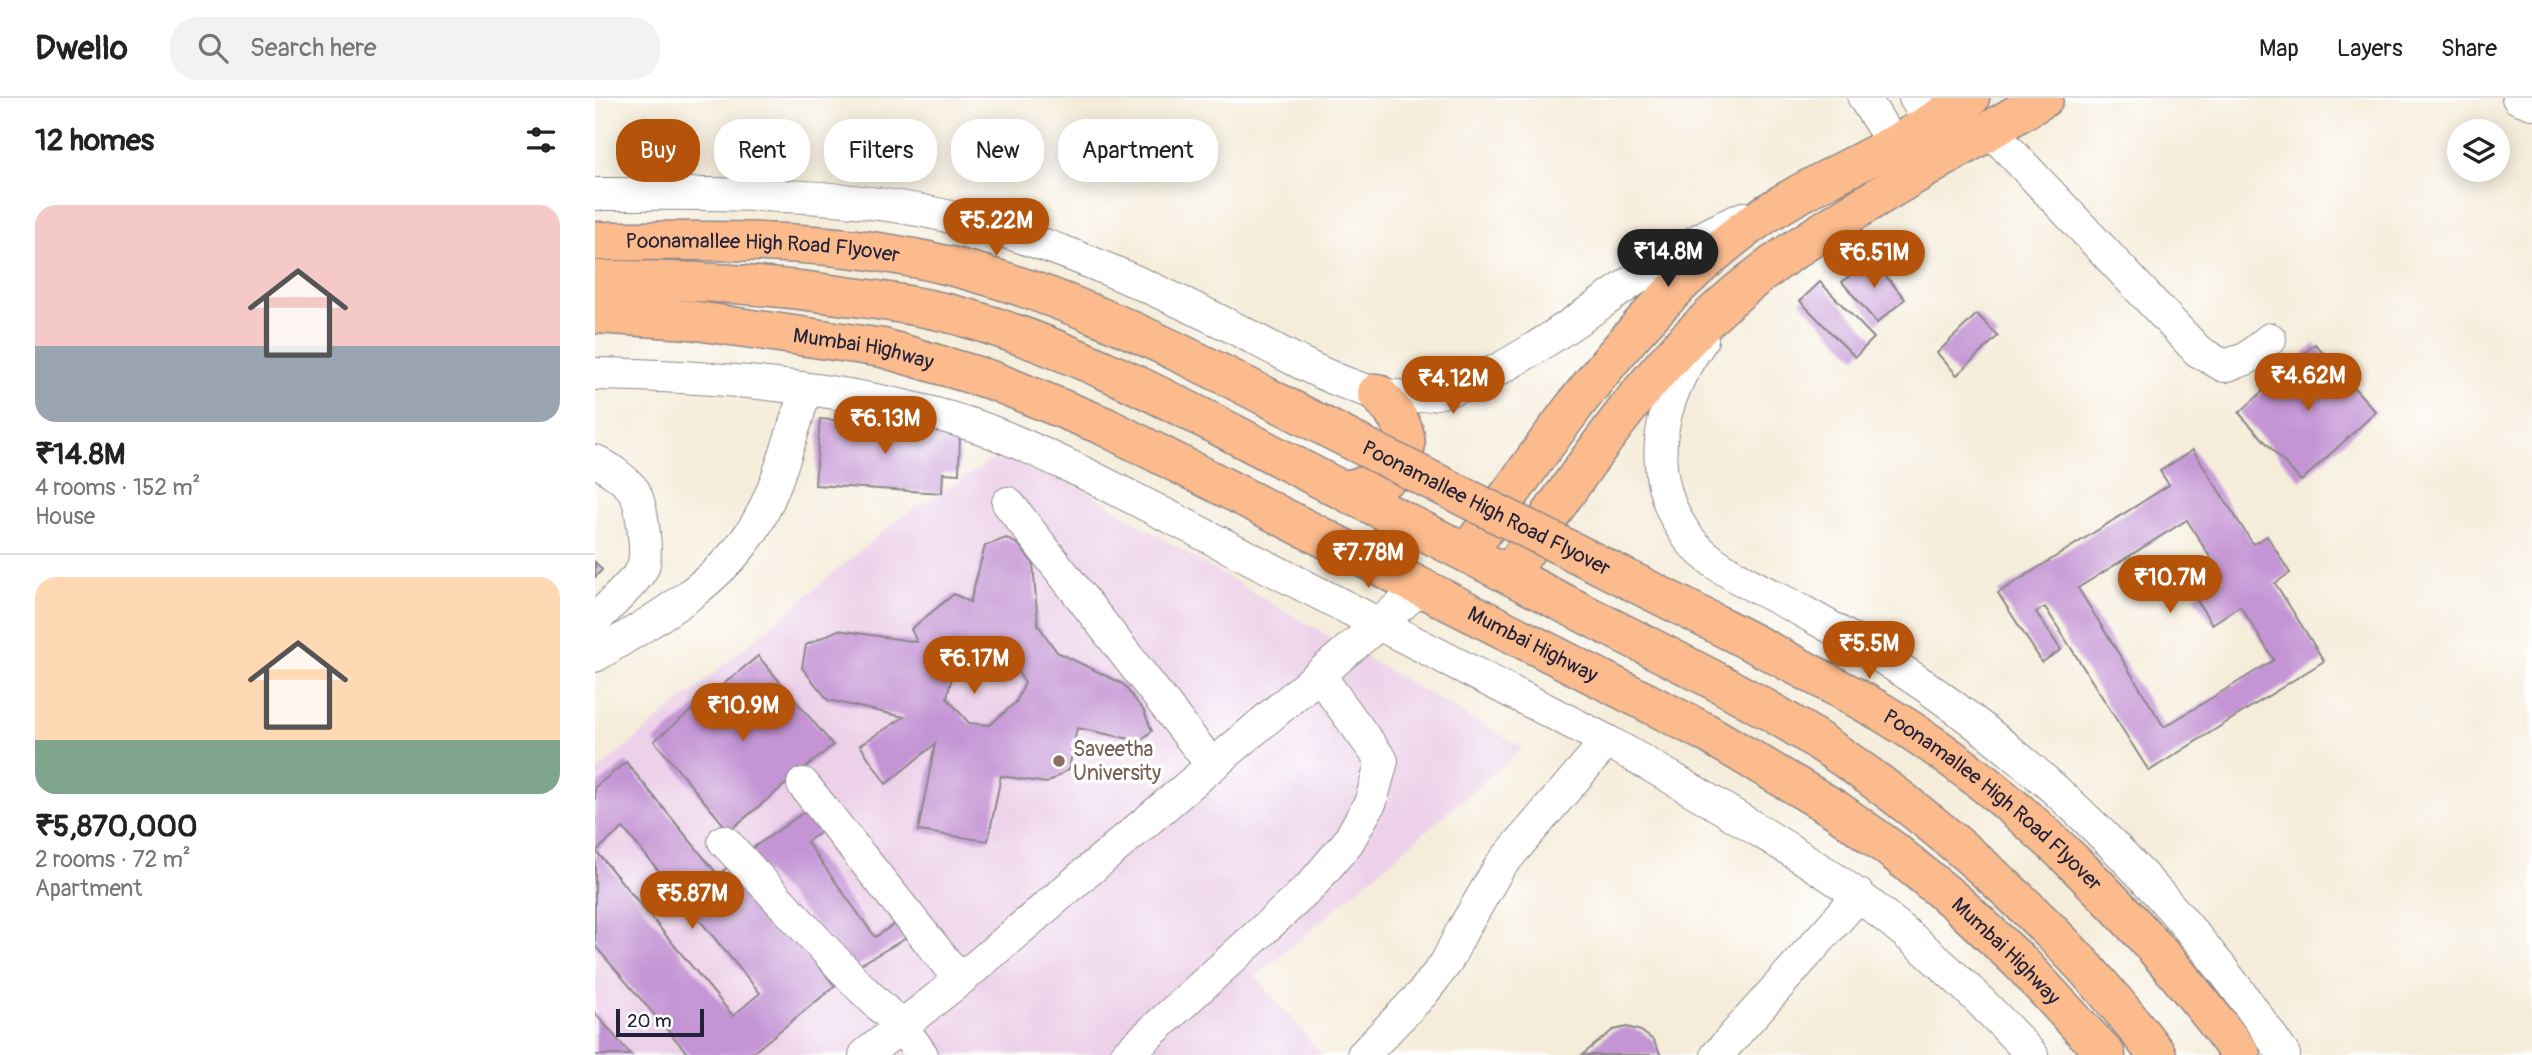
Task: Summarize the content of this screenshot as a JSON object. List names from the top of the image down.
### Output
{
  "streets": {
    "main road": ["Poonamallee High Road Flyover", "Mumbai Highway"]
  },
  "places": ["Saveetha University"],
  "scale_bar": "20 m",
  "page": {
    "header": "Dwello",
    "search": "Search here",
    "nav": ["Map", "Layers", "Share"],
    "heading": "12 homes",
    "chip": [
      "Buy",
      "Rent",
      "Filters",
      "New",
      "Apartment"
    ],
    "list": [
      {
        "name": "₹14.8M",
        "note": "4 rooms · 152 m² · House"
      },
      {
        "name": "₹5,870,000",
        "note": "2 rooms · 72 m² · Apartment"
      }
    ],
    "price": [
      "₹5.22M",
      "₹14.8M",
      "₹6.51M",
      "₹4.62M",
      "₹4.12M",
      "₹6.13M",
      "₹7.78M",
      "₹10.7M",
      "₹5.5M",
      "₹6.17M",
      "₹10.9M",
      "₹5.87M"
    ],
    "scale": "20 m"
  }
}
